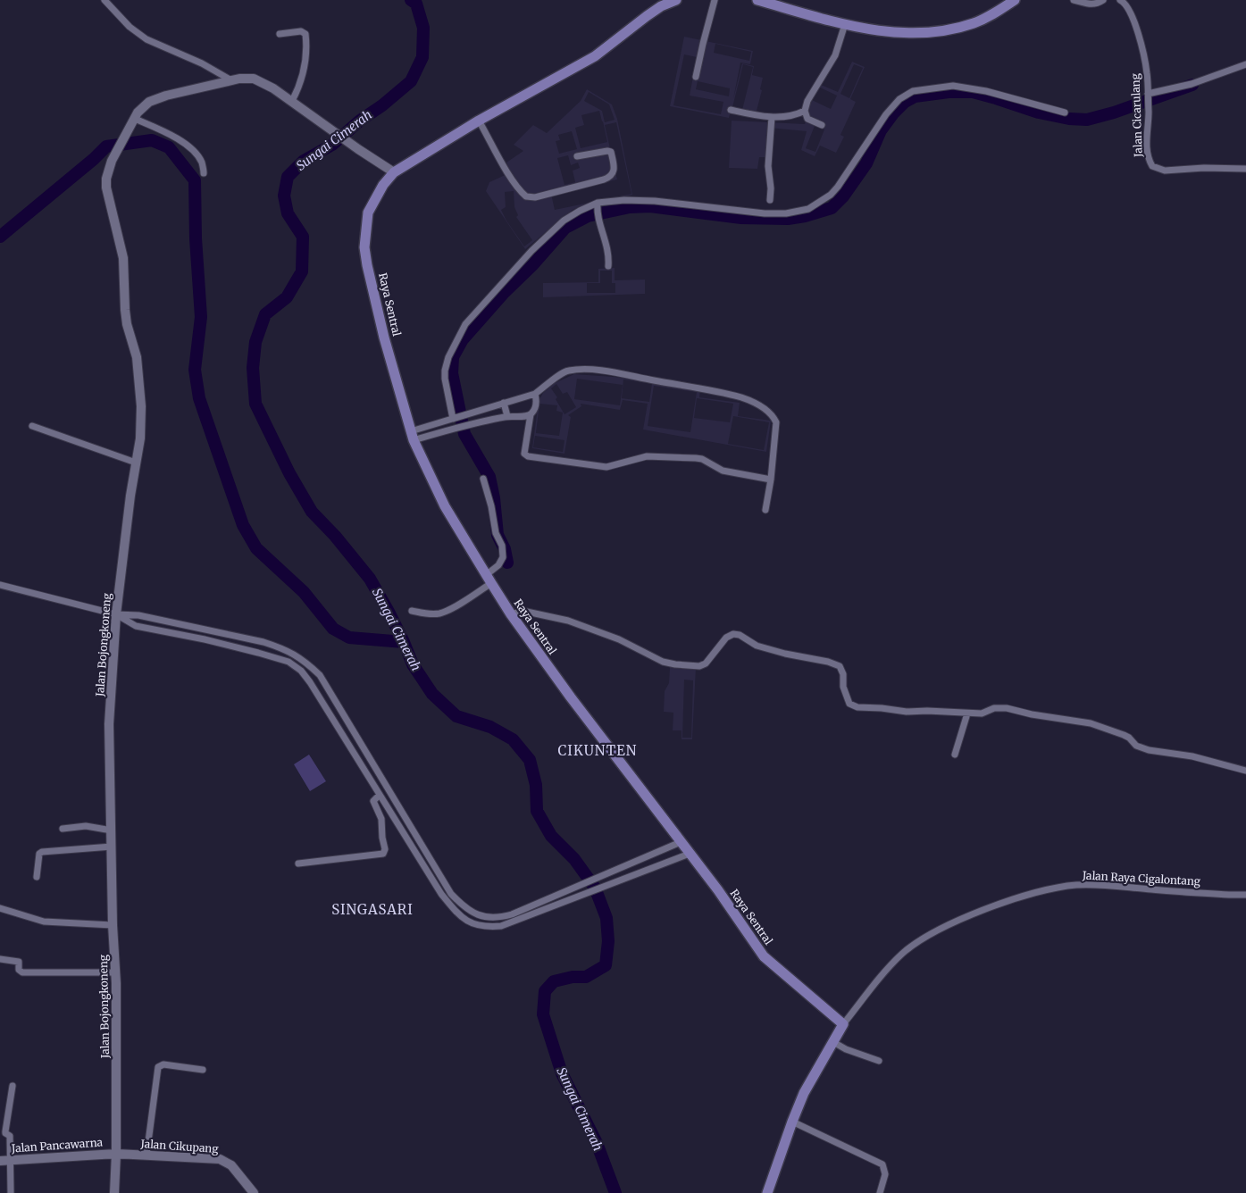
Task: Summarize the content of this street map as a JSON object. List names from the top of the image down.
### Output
{
  "streets": {
    "main road": [
      "Raya Sentral",
      "Jalan Bojongkoneng",
      "Jalan Pancawarna",
      "Jalan Cikupang"
    ],
    "street": ["Jalan Cicarulang", "Jalan Raya Cigalontang"]
  },
  "crossings": [
    ["Raya Sentral", "Jalan Bojongkoneng"],
    ["Raya Sentral", "Jalan Raya Cigalontang"],
    ["Jalan Bojongkoneng", "Jalan Pancawarna"],
    ["Jalan Bojongkoneng", "Jalan Cikupang"],
    ["Jalan Pancawarna", "Jalan Cikupang"]
  ],
  "districts": ["CIKUNTEN", "SINGASARI"],
  "water": ["Sungai Cimerah"]
}
